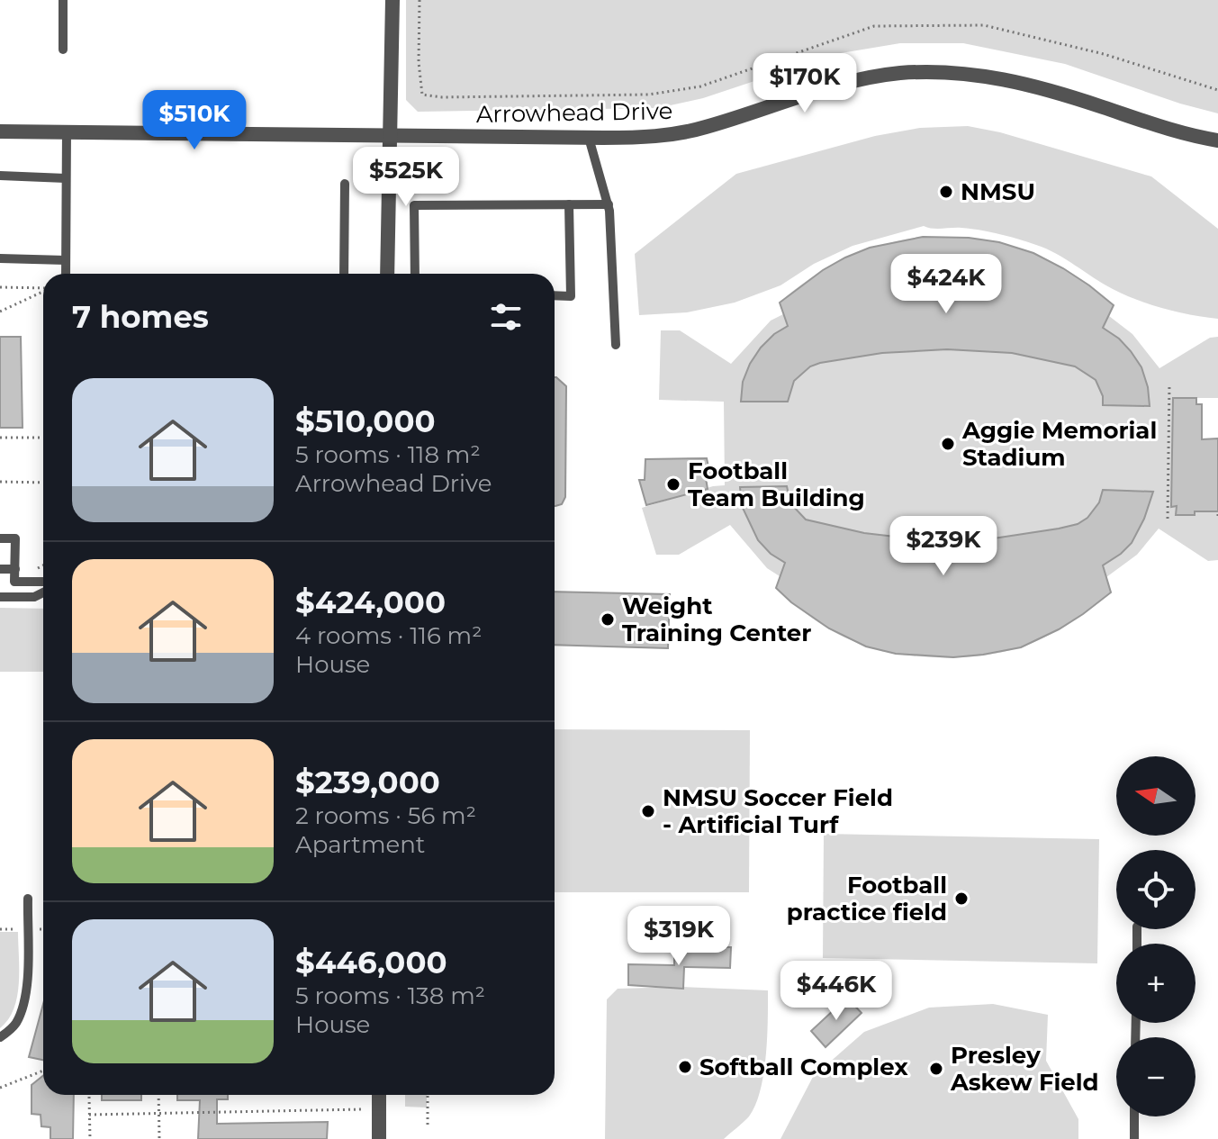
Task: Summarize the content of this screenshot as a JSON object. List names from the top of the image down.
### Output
{
  "streets": {
    "street": ["Arrowhead Drive"]
  },
  "places": [
    "NMSU",
    "Aggie Memorial Stadium",
    "Football Team Building",
    "Weight Training Center",
    "NMSU Soccer Field - Artificial Turf",
    "Football practice field",
    "Softball Complex",
    "Presley Askew Field"
  ],
  "north": "left",
  "page": {
    "price": [
      "$170K",
      "$510K",
      "$525K",
      "$424K",
      "$239K",
      "$319K",
      "$446K"
    ],
    "heading": "7 homes",
    "list": [
      {
        "name": "$510,000",
        "note": "5 rooms · 118 m² · Arrowhead Drive"
      },
      {
        "name": "$424,000",
        "note": "4 rooms · 116 m² · House"
      },
      {
        "name": "$239,000",
        "note": "2 rooms · 56 m² · Apartment"
      },
      {
        "name": "$446,000",
        "note": "5 rooms · 138 m² · House"
      }
    ],
    "map_buttons": ["+", "−"]
  }
}
